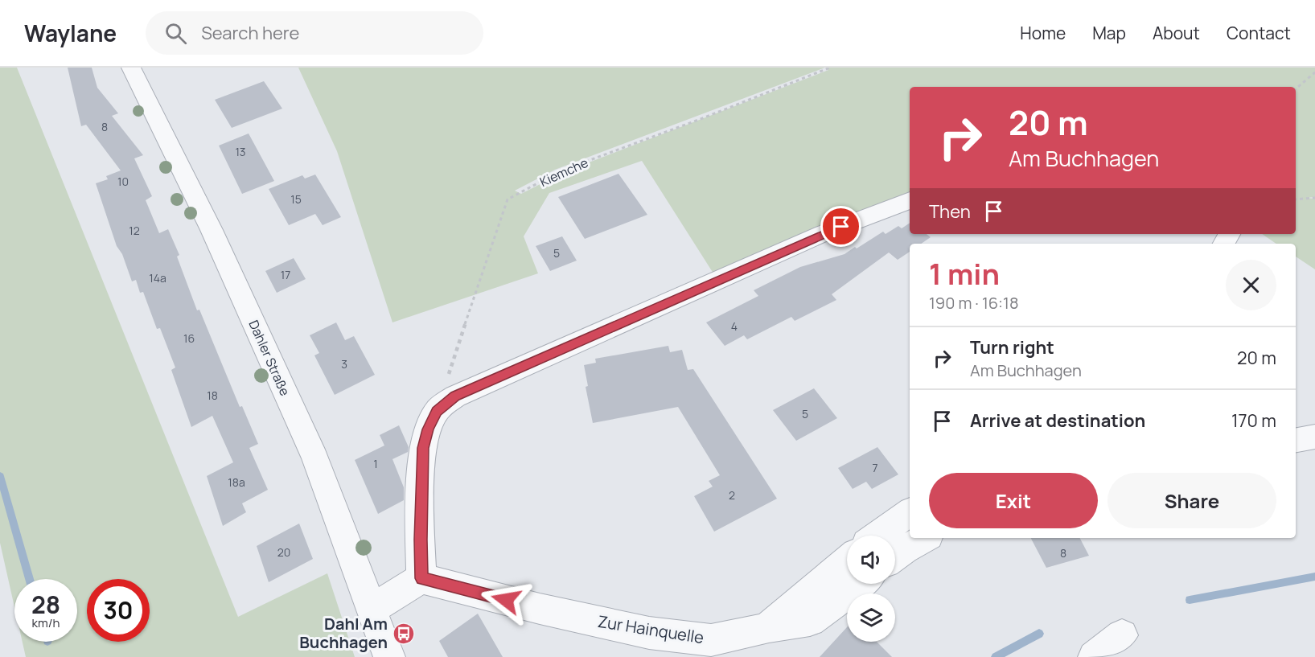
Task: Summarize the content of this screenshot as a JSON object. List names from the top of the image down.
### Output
{
  "streets": {
    "street": ["Dahler Straße", "Zur Hainquelle"],
    "path": ["Kiemche"]
  },
  "places": {
    "bus stop": ["Dahl Am Buchhagen"]
  },
  "house_numbers": [
    "8",
    "13",
    "10",
    "15",
    "12",
    "5",
    "17",
    "14a",
    "4",
    "16",
    "3",
    "18",
    "5",
    "1",
    "7",
    "18a",
    "2",
    "20",
    "8"
  ],
  "page": {
    "header": "Waylane",
    "search": "Search here",
    "nav": [
      "Home",
      "Map",
      "About",
      "Contact"
    ],
    "turn": ["20 m", "Am Buchhagen"],
    "then": "Then",
    "heading": ["1 min", "190 m · 16:18"],
    "list": [
      {
        "name": "Turn right",
        "note": "Am Buchhagen",
        "value": "20 m"
      },
      {
        "name": "Arrive at destination",
        "value": "170 m"
      }
    ],
    "buttons": ["Exit", "Share"],
    "speed": "28 km/h",
    "limit": "30"
  }
}
